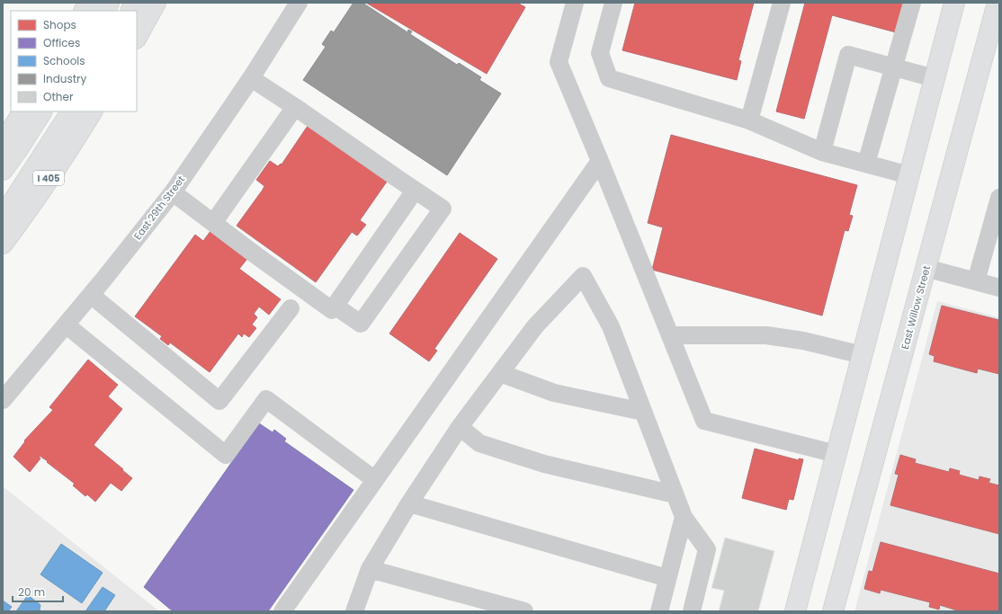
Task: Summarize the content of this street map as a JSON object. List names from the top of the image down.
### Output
{
  "streets": {
    "main road": ["I 405", "East Willow Street"],
    "street": ["East 29th Street"]
  },
  "legend": [
    "Shops",
    "Offices",
    "Schools",
    "Industry",
    "Other"
  ],
  "scale_bar": "20 m"
}
